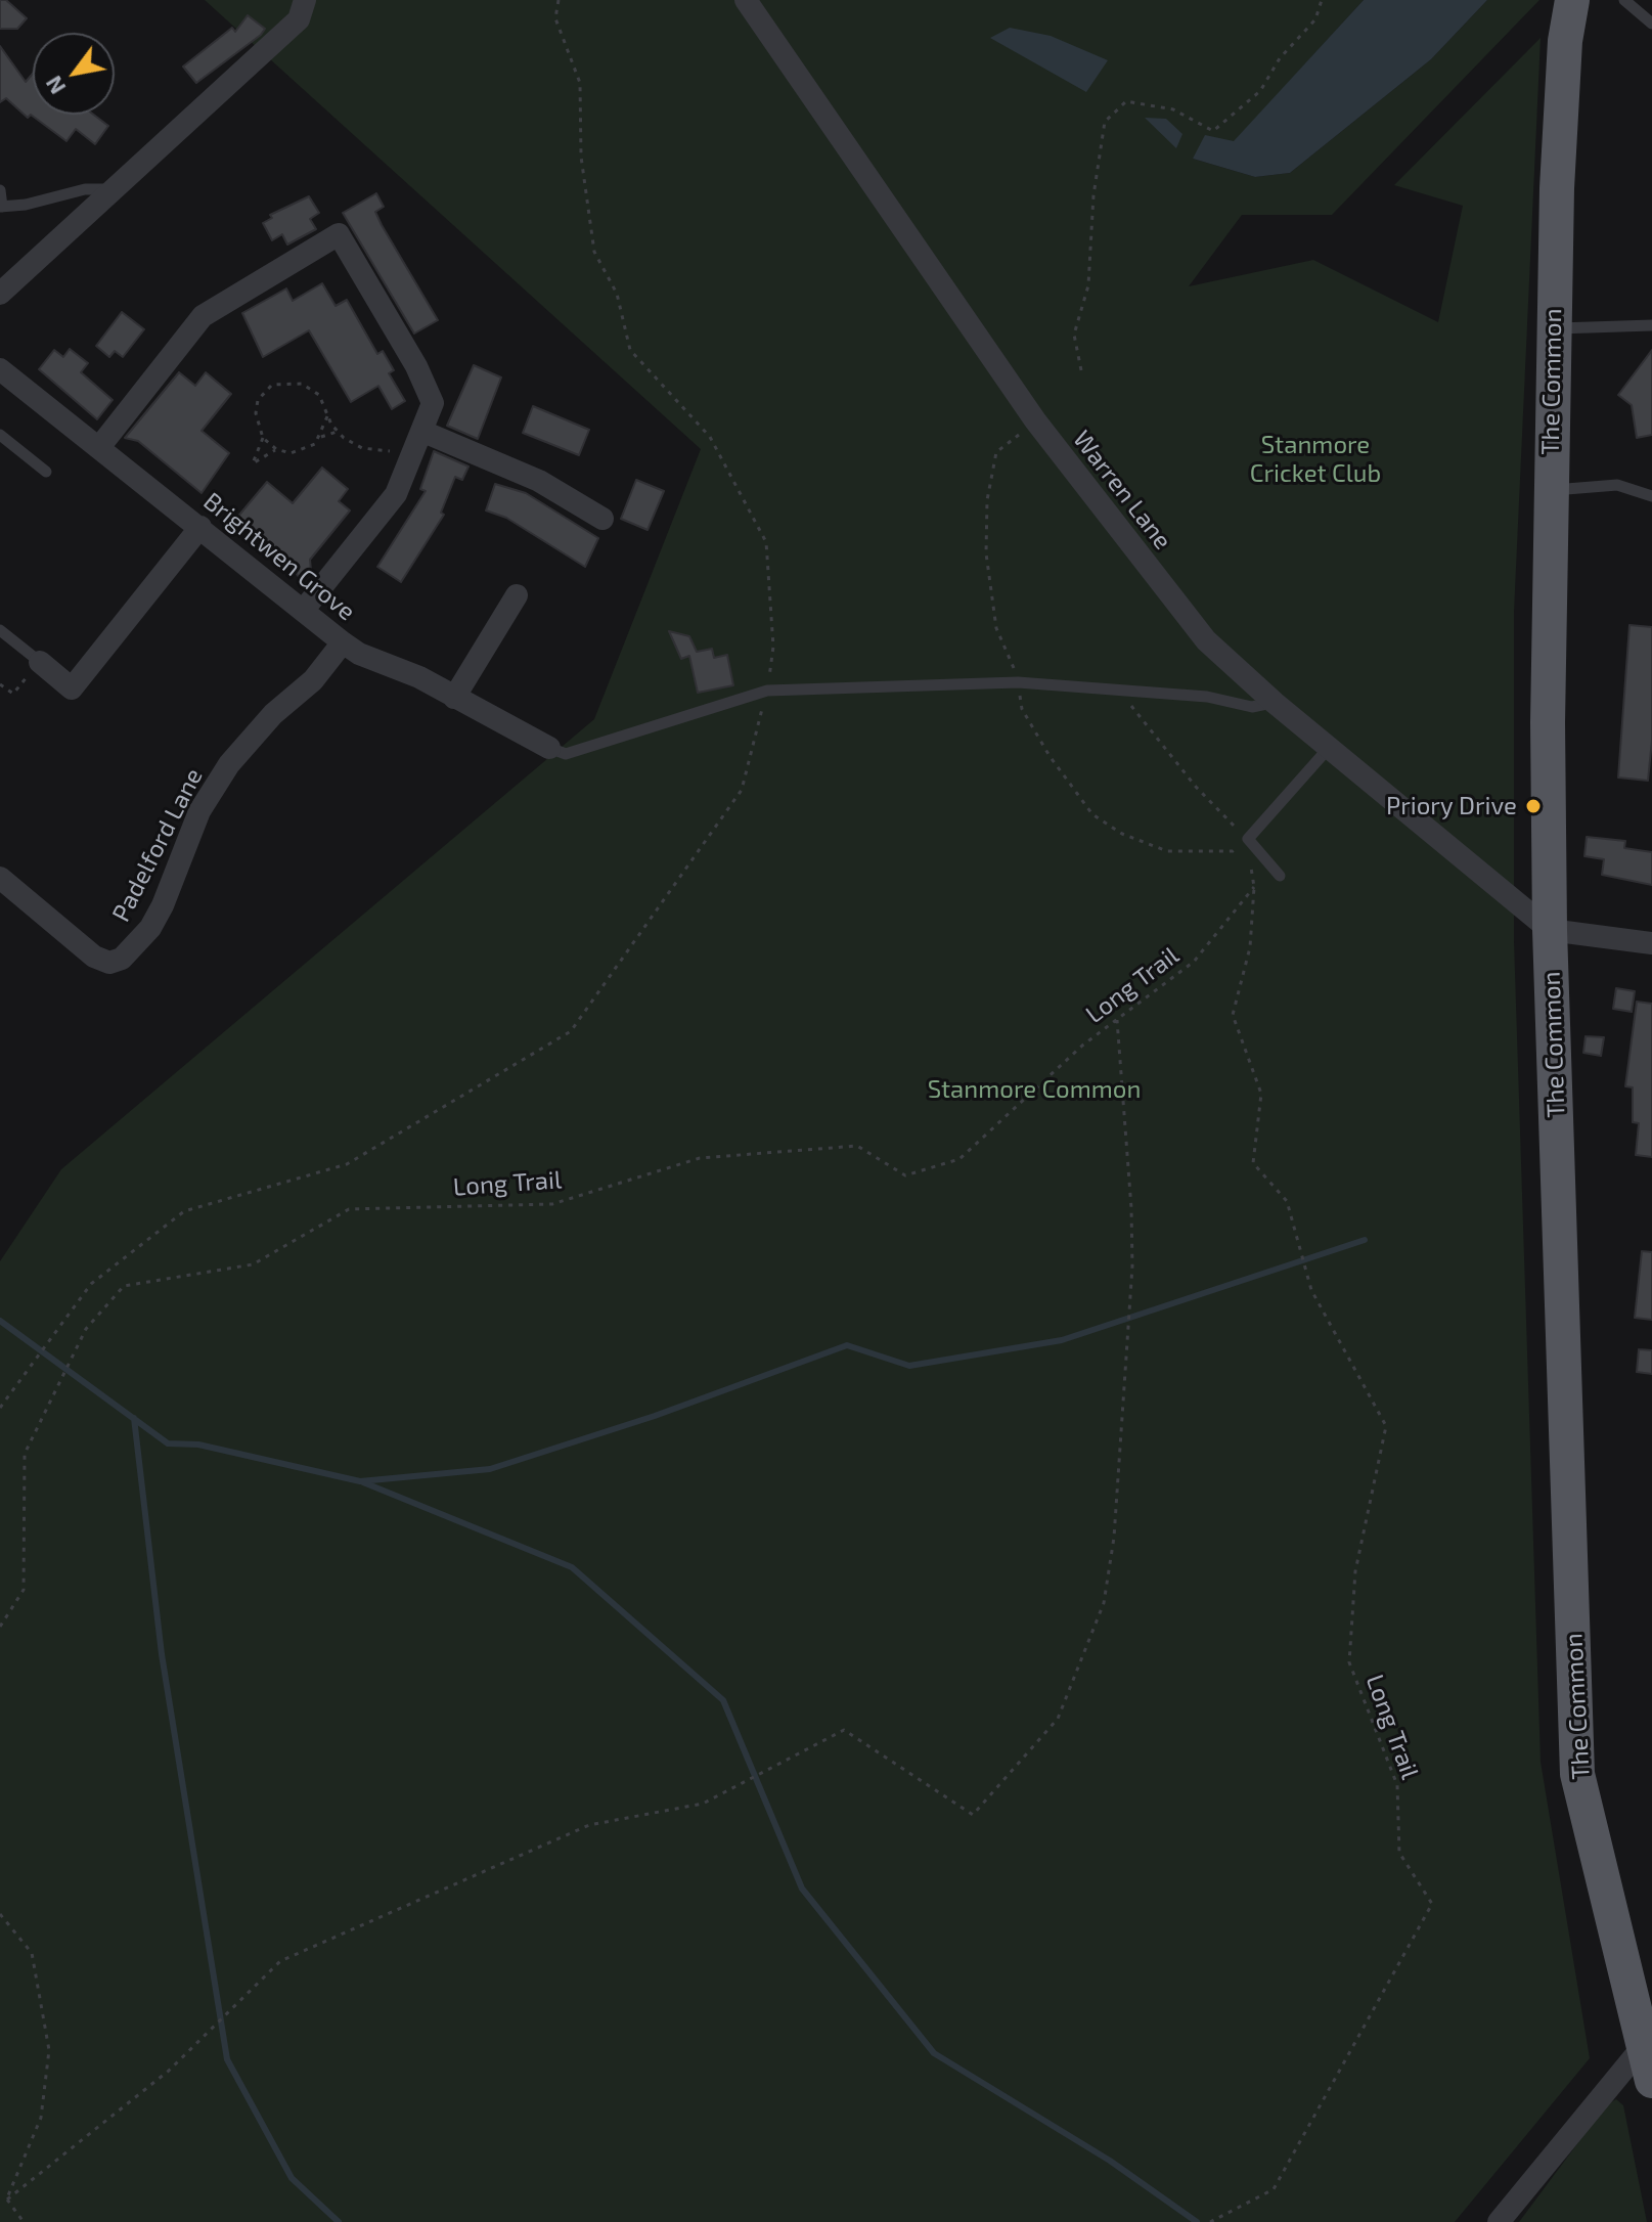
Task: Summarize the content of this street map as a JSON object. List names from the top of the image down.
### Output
{
  "streets": {
    "main road": ["The Common"],
    "street": ["Warren Lane", "Brightwen Grove", "Padelford Lane"],
    "path": ["Long Trail"]
  },
  "crossings": [
    ["The Common", "Warren Lane"],
    ["Brightwen Grove", "Padelford Lane"]
  ],
  "parks": ["Stanmore Cricket Club", "Stanmore Common"],
  "places": ["Priory Drive"],
  "north": "bottom left"
}
